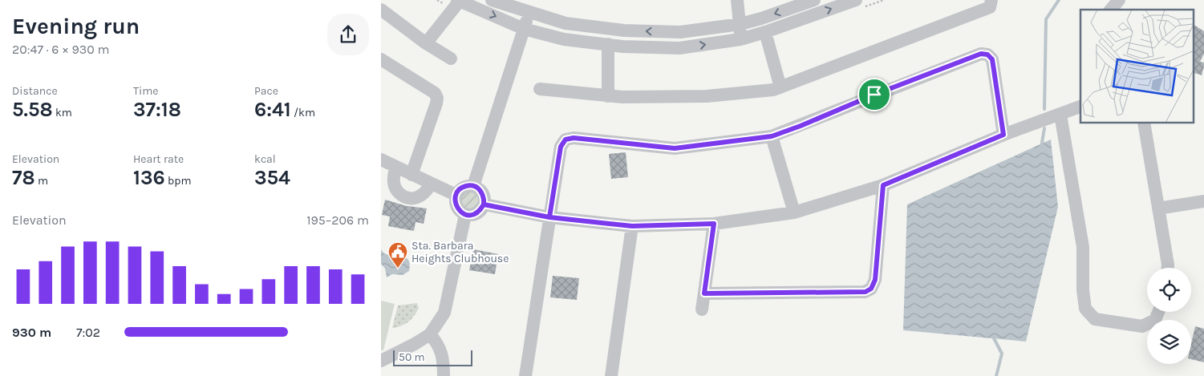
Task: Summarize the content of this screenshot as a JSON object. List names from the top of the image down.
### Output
{
  "places": {
    "public building": ["Sta. Barbara Heights Clubhouse"]
  },
  "scale_bar": "50 m",
  "page": {
    "heading": ["Evening run", "20:47 · 6 × 930 m"],
    "stats": [
      ["Distance", "5.58 km"],
      ["Time", "37:18"],
      ["Pace", "6:41 /km"],
      ["Elevation", "78 m"],
      ["Heart rate", "136 bpm"],
      ["kcal", "354"]
    ],
    "chart": ["Elevation", "195–206 m"],
    "list": [
      {
        "name": "930 m",
        "note": "7:02"
      }
    ],
    "scale": "50 m"
  }
}
